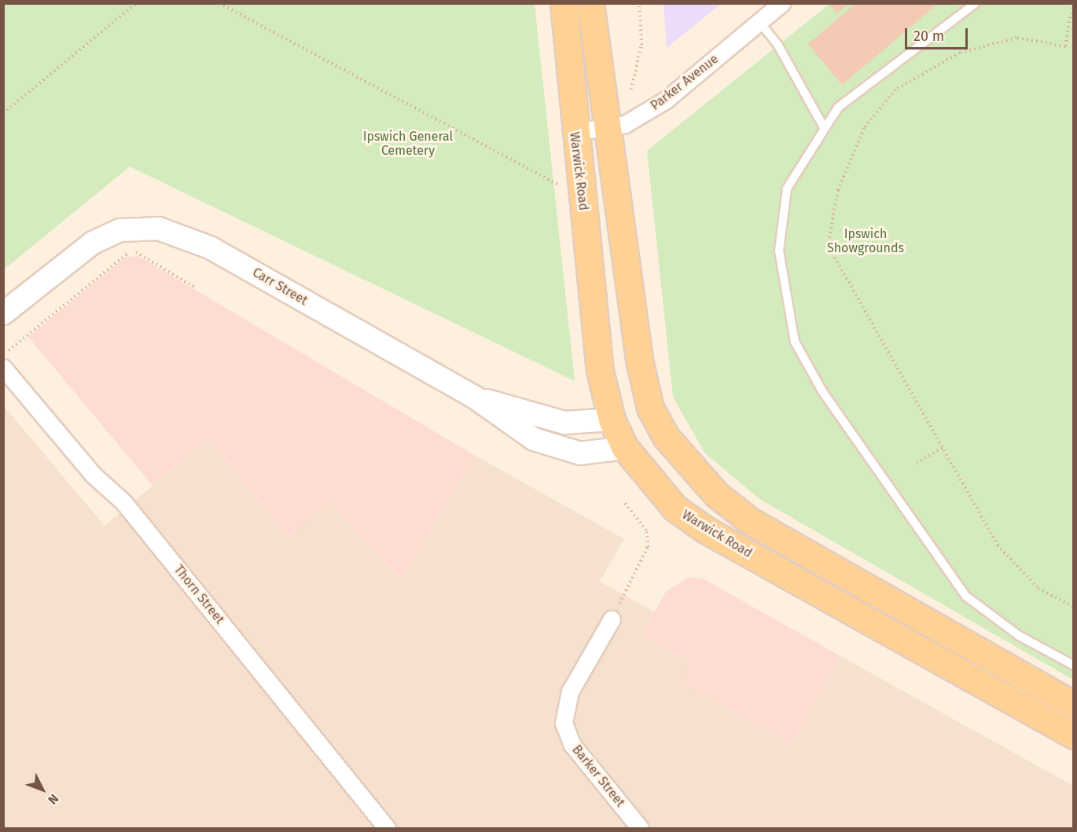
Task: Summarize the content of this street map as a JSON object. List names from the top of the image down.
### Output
{
  "streets": {
    "main road": ["Warwick Road", "Carr Street"],
    "street": ["Parker Avenue", "Thorn Street", "Barker Street"]
  },
  "crossings": [
    ["Parker Avenue", "Warwick Road"],
    ["Warwick Road", "Carr Street"]
  ],
  "parks": ["Ipswich General Cemetery", "Ipswich Showgrounds"],
  "scale_bar": "20 m",
  "north": "bottom right"
}
